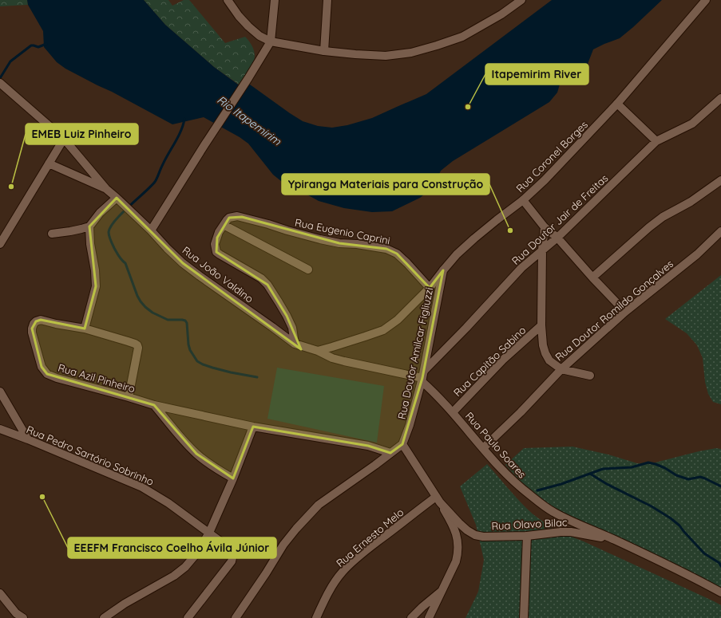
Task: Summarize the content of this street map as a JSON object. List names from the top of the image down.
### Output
{
  "streets": {
    "street": [
      "Rua Coronel Borges",
      "Rua Doutor Jair de Freitas",
      "Rua Eugenio Caprini",
      "Rua João Valdino",
      "Rua Doutor Romildo Gonçalves",
      "Rua Doutor Amilcar Figliuzzi",
      "Rua Capitão Sabino",
      "Rua Azil Pinheiro",
      "Rua Paulo Soares",
      "Rua Pedro Sartório Sobrinho",
      "Rua Olavo Bilac",
      "Rua Ernesto Melo"
    ]
  },
  "crossings": [
    ["Rua Coronel Borges", "Rua Eugenio Caprini"],
    ["Rua Coronel Borges", "Rua Doutor Amilcar Figliuzzi"],
    ["Rua Doutor Jair de Freitas", "Rua Doutor Amilcar Figliuzzi"],
    ["Rua Doutor Jair de Freitas", "Rua Paulo Soares"],
    ["Rua Doutor Romildo Gonçalves", "Rua Paulo Soares"],
    ["Rua Doutor Amilcar Figliuzzi", "Rua Paulo Soares"],
    ["Rua Doutor Amilcar Figliuzzi", "Rua Olavo Bilac"],
    ["Rua Capitão Sabino", "Rua Paulo Soares"],
    ["Rua Paulo Soares", "Rua Olavo Bilac"],
    ["Rua Olavo Bilac", "Rua Ernesto Melo"]
  ],
  "water": ["Rio Itapemirim"],
  "places": [
    "Itapemirim River",
    "EMEB Luiz Pinheiro",
    "Ypiranga Materiais para Construção",
    "EEEFM Francisco Coelho Ávila Júnior"
  ]
}
